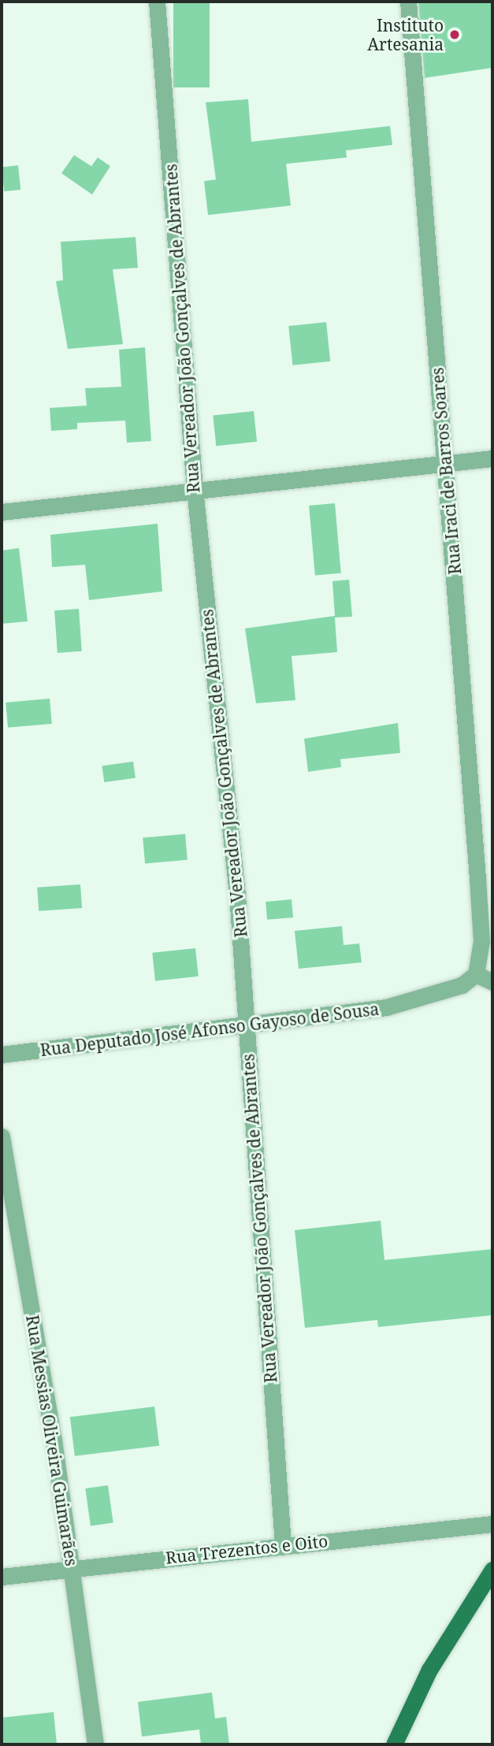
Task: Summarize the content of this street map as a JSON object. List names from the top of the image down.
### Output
{
  "streets": {
    "street": [
      "Rua Vereador João Gonçalves de Abrantes",
      "Rua Iraci de Barros Soares",
      "Rua Deputado José Afonso Gayoso de Sousa",
      "Rua Messias Oliveira Guimarães",
      "Rua Trezentos e Oito"
    ]
  },
  "crossings": [
    ["Rua Vereador João Gonçalves de Abrantes", "Rua Deputado José Afonso Gayoso de Sousa"],
    ["Rua Vereador João Gonçalves de Abrantes", "Rua Trezentos e Oito"],
    ["Rua Iraci de Barros Soares", "Rua Deputado José Afonso Gayoso de Sousa"],
    ["Rua Messias Oliveira Guimarães", "Rua Trezentos e Oito"]
  ],
  "places": ["Instituto Artesania"]
}
